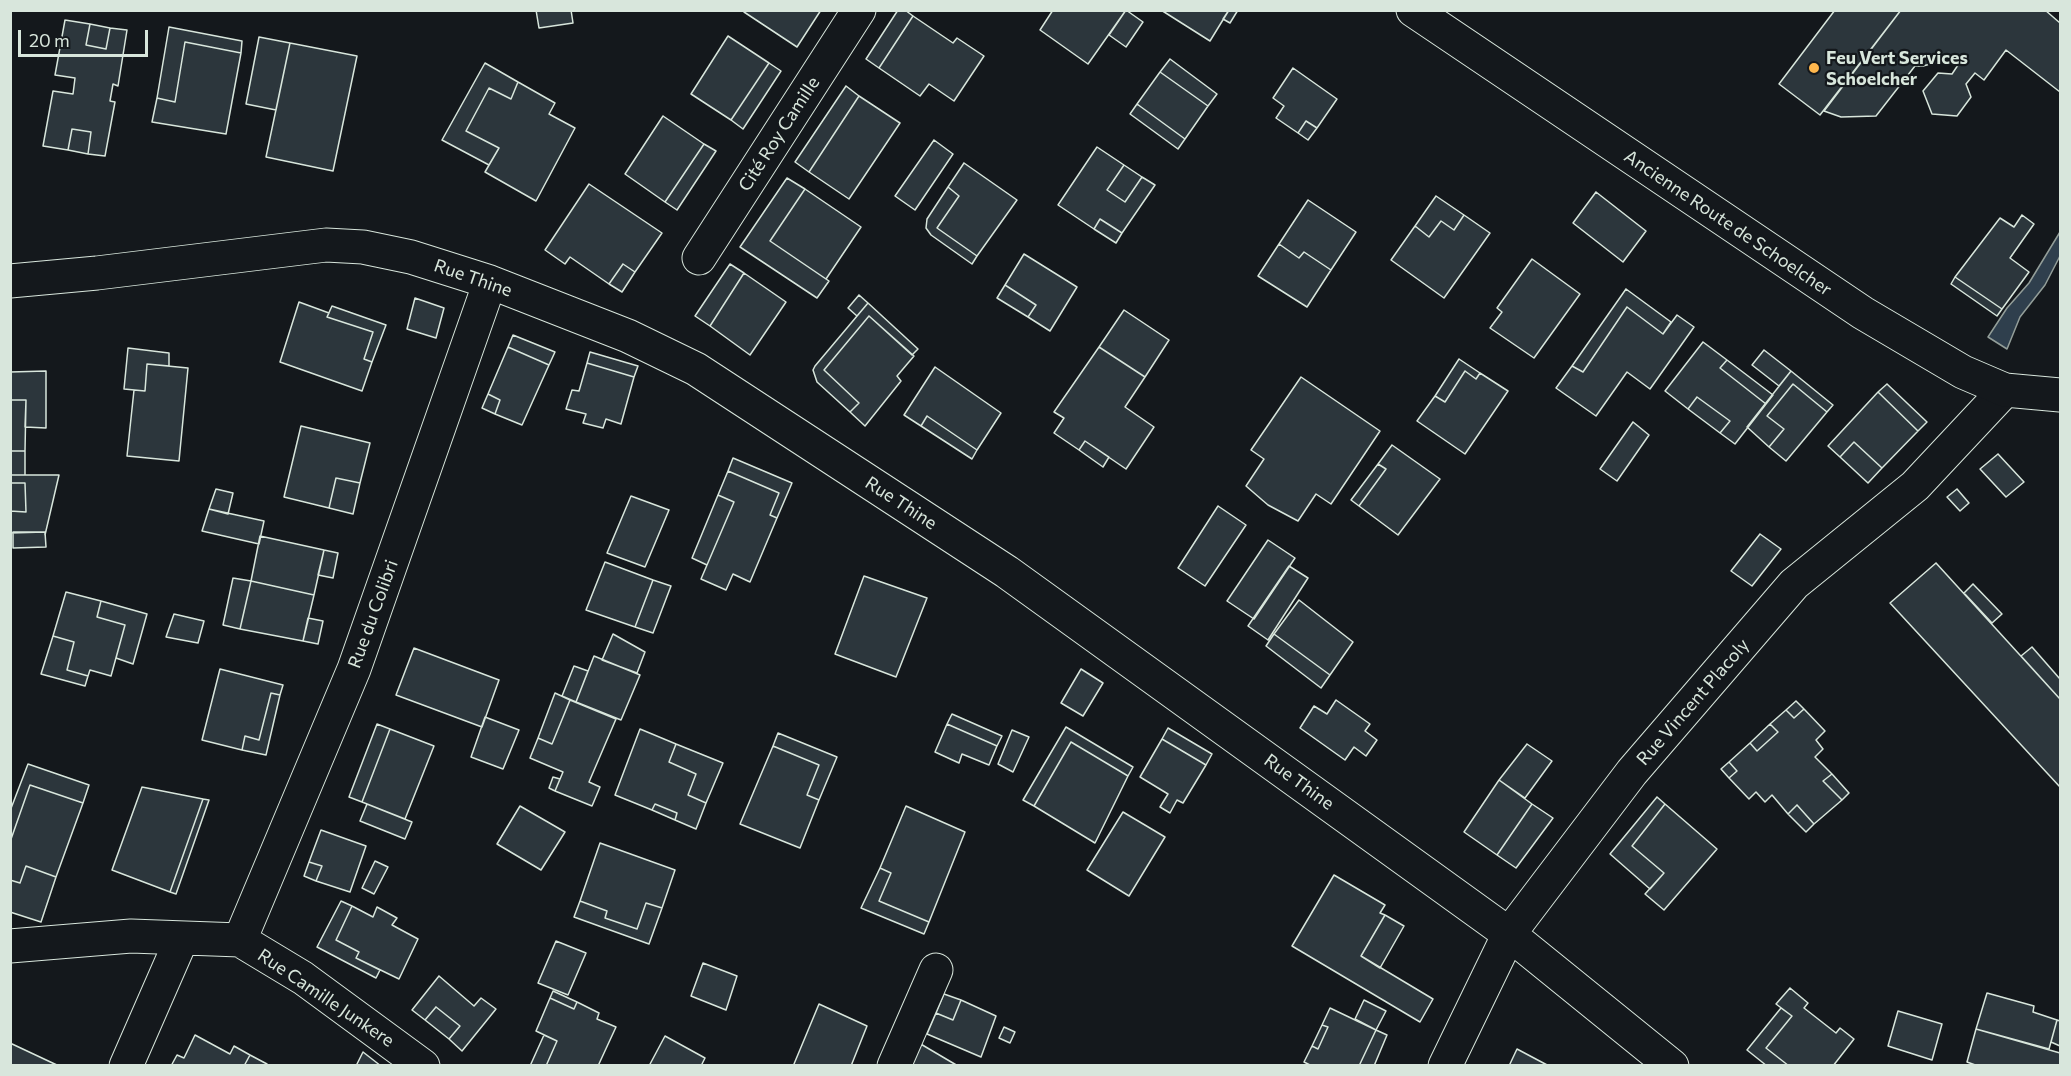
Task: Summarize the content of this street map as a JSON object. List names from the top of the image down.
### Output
{
  "streets": {
    "street": [
      "Cité Roy Camille",
      "Ancienne Route de Schoelcher",
      "Rue Thine",
      "Rue du Colibri",
      "Rue Vincent Placoly",
      "Rue Camille Junkere"
    ]
  },
  "crossings": [
    ["Ancienne Route de Schoelcher", "Rue Vincent Placoly"],
    ["Rue Thine", "Rue du Colibri"],
    ["Rue Thine", "Rue Vincent Placoly"],
    ["Rue du Colibri", "Rue Camille Junkere"]
  ],
  "places": ["Feu Vert Services Schoelcher"],
  "scale_bar": "20 m"
}
